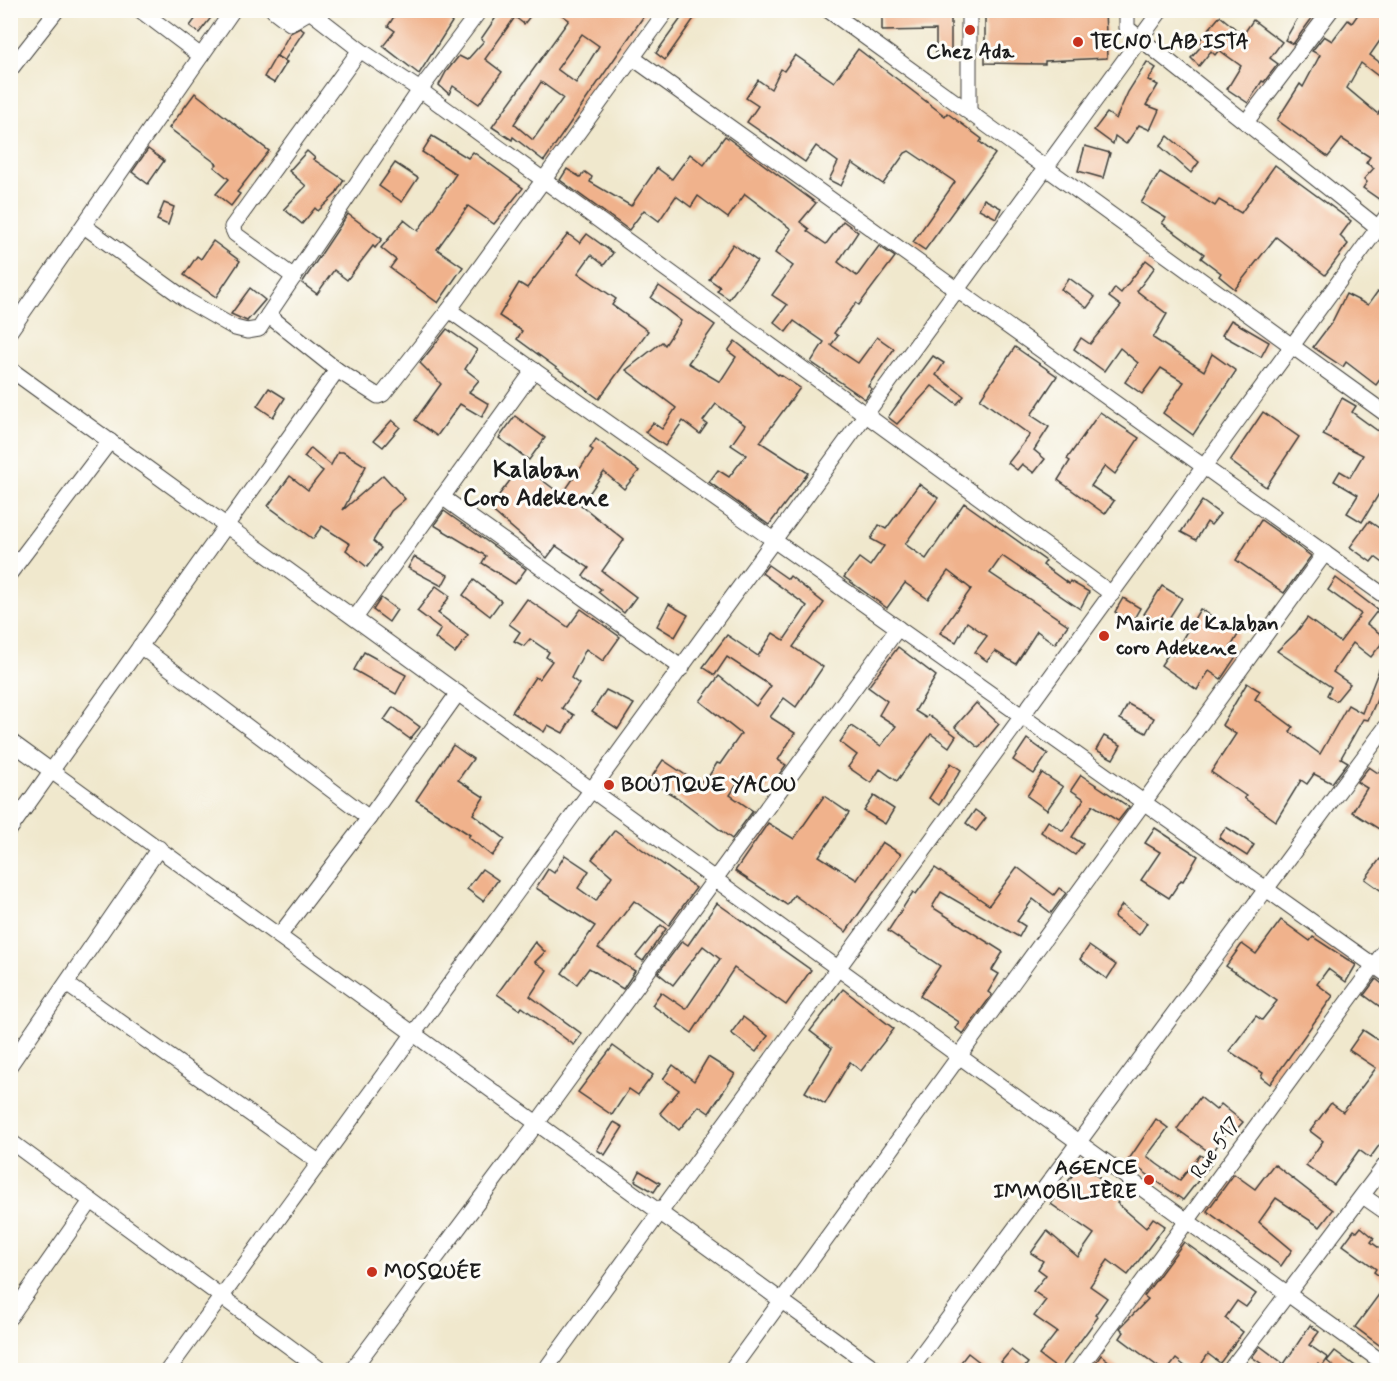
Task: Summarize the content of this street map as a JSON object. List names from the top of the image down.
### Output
{
  "streets": {
    "street": ["Rue 517"]
  },
  "districts": ["Kalaban Coro Adekene"],
  "places": [
    "Chez Ada",
    "TECNO LAB ISTA",
    "Mairie de Kalaban coro Adekene",
    "BOUTIQUE YACOU",
    "AGENCE IMMOBILIÈRE",
    "MOSQUÉE"
  ]
}
